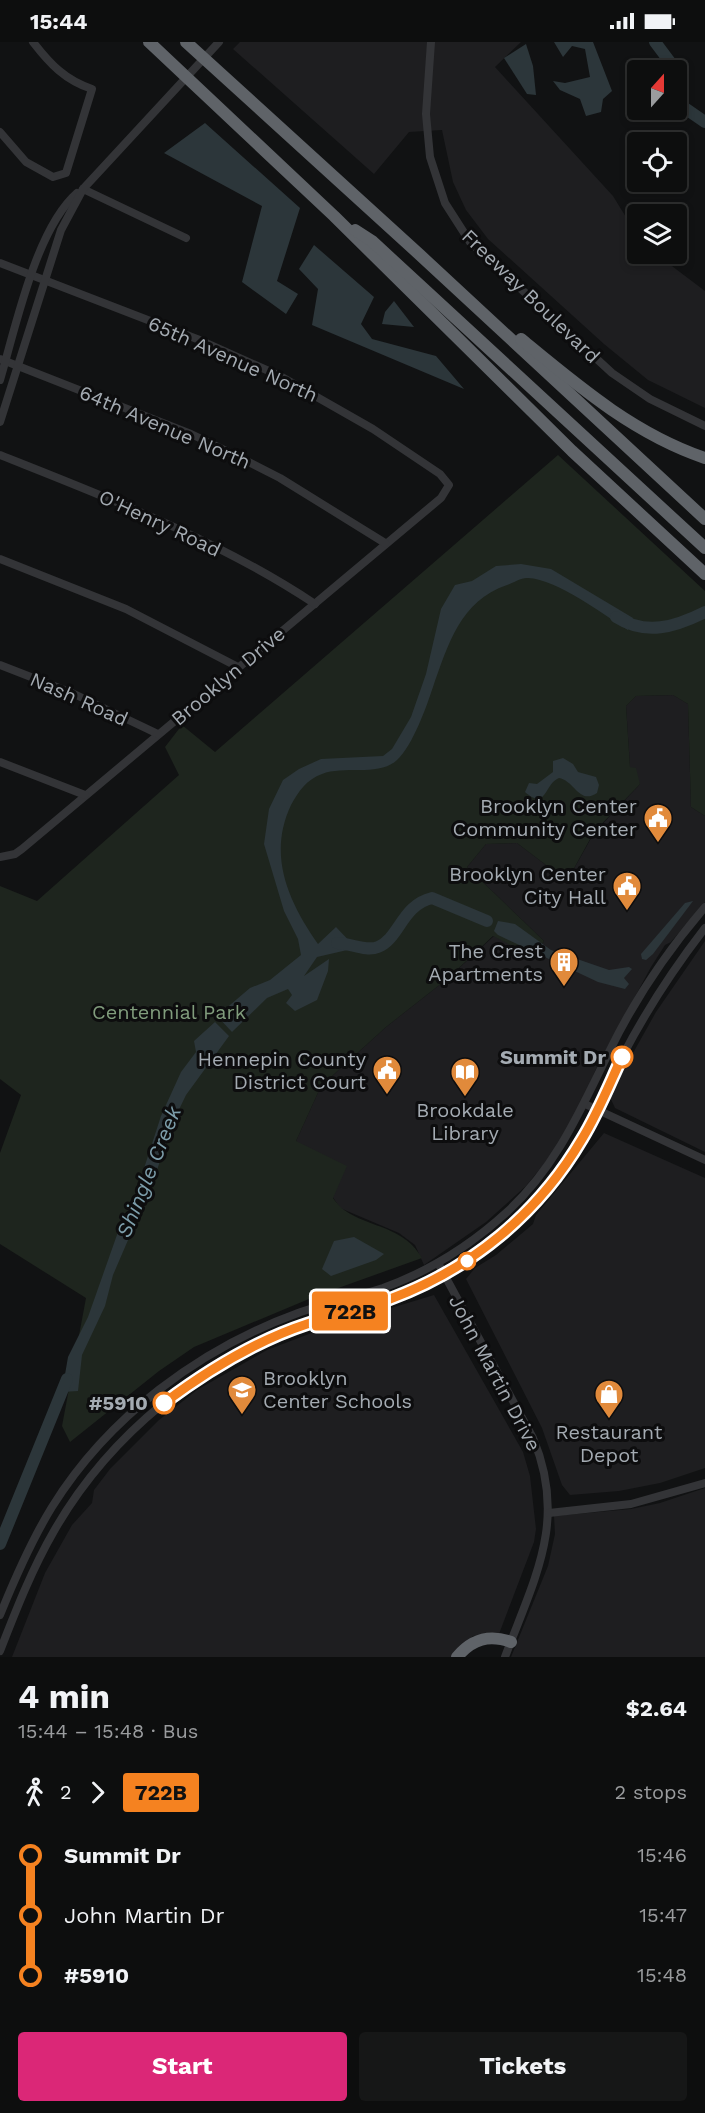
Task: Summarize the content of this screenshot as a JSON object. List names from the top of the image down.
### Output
{
  "streets": {
    "street": [
      "Freeway Boulevard",
      "65th Avenue North",
      "64th Avenue North",
      "O'Henry Road",
      "Brooklyn Drive",
      "Nash Road",
      "John Martin Drive"
    ]
  },
  "crossings": [
    ["65th Avenue North", "Brooklyn Drive"],
    ["64th Avenue North", "Brooklyn Drive"],
    ["O'Henry Road", "Brooklyn Drive"],
    ["Brooklyn Drive", "Nash Road"]
  ],
  "water": ["Shingle Creek"],
  "parks": ["Centennial Park"],
  "places": {
    "public building": ["Brooklyn Center Community Center", "Brooklyn Center City Hall", "Hennepin County District Court"],
    "building": ["The Crest Apartments"],
    "other": ["Summit Dr", "#5910"],
    "library": ["Brookdale Library"],
    "school or university": ["Brooklyn Center Schools"],
    "shop": ["Restaurant Depot"]
  },
  "lines": ["bus line 722B"],
  "north": "top",
  "page": {
    "status": "15:44",
    "on_map": "722B",
    "heading": ["4 min", "15:44 – 15:48 · Bus", "$2.64"],
    "legs": ["2", "722B", "2 stops"],
    "list": [
      {
        "name": "Summit Dr",
        "value": "15:46"
      },
      {
        "name": "John Martin Dr",
        "value": "15:47"
      },
      {
        "name": "#5910",
        "value": "15:48"
      }
    ],
    "buttons": ["Start", "Tickets"]
  }
}
